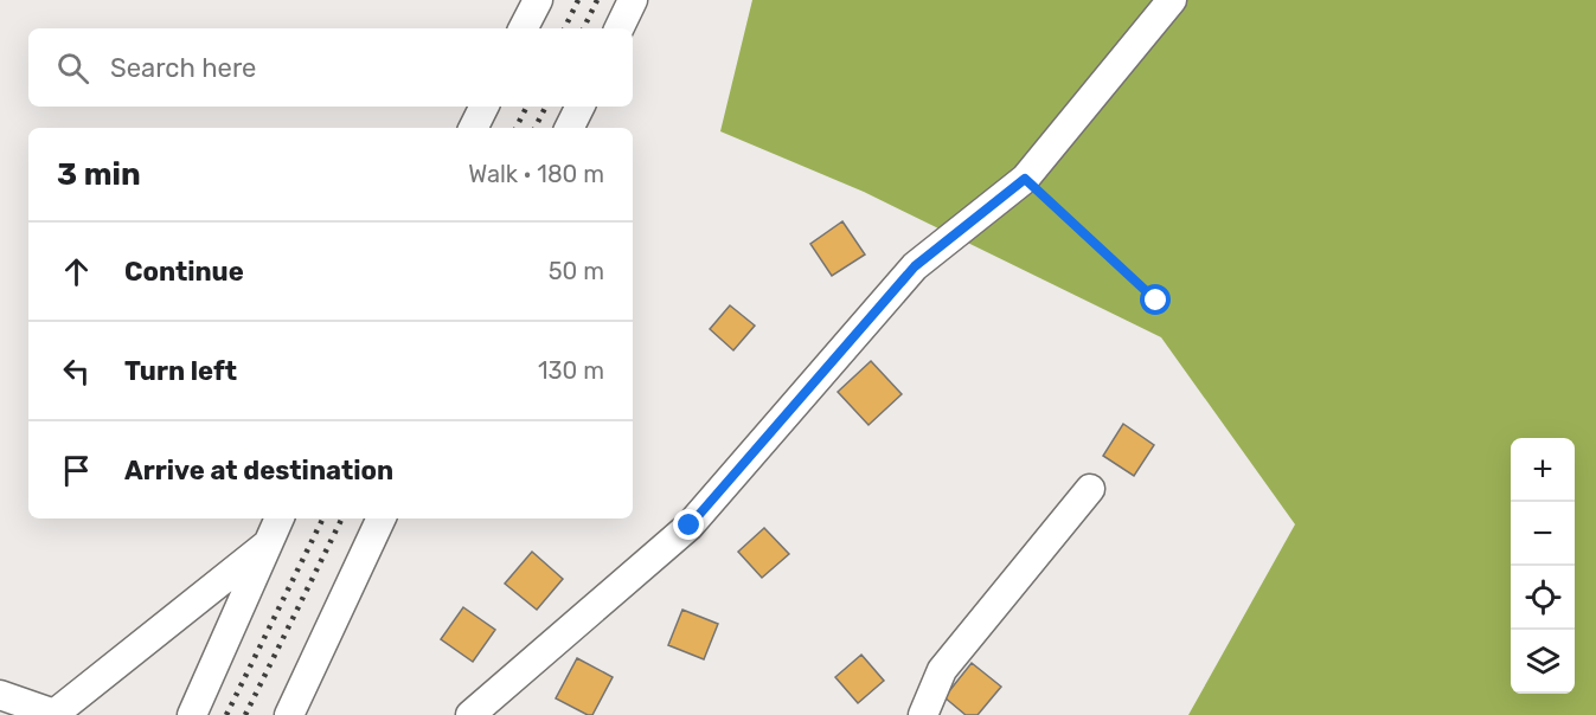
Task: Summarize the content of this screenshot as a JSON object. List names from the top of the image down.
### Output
{
  "page": {
    "search": "Search here",
    "heading": ["3 min", "Walk · 180 m"],
    "list": [
      ["Continue", "50 m"],
      ["Turn left", "130 m"],
      "Arrive at destination"
    ],
    "map_buttons": ["+", "−"]
  }
}
